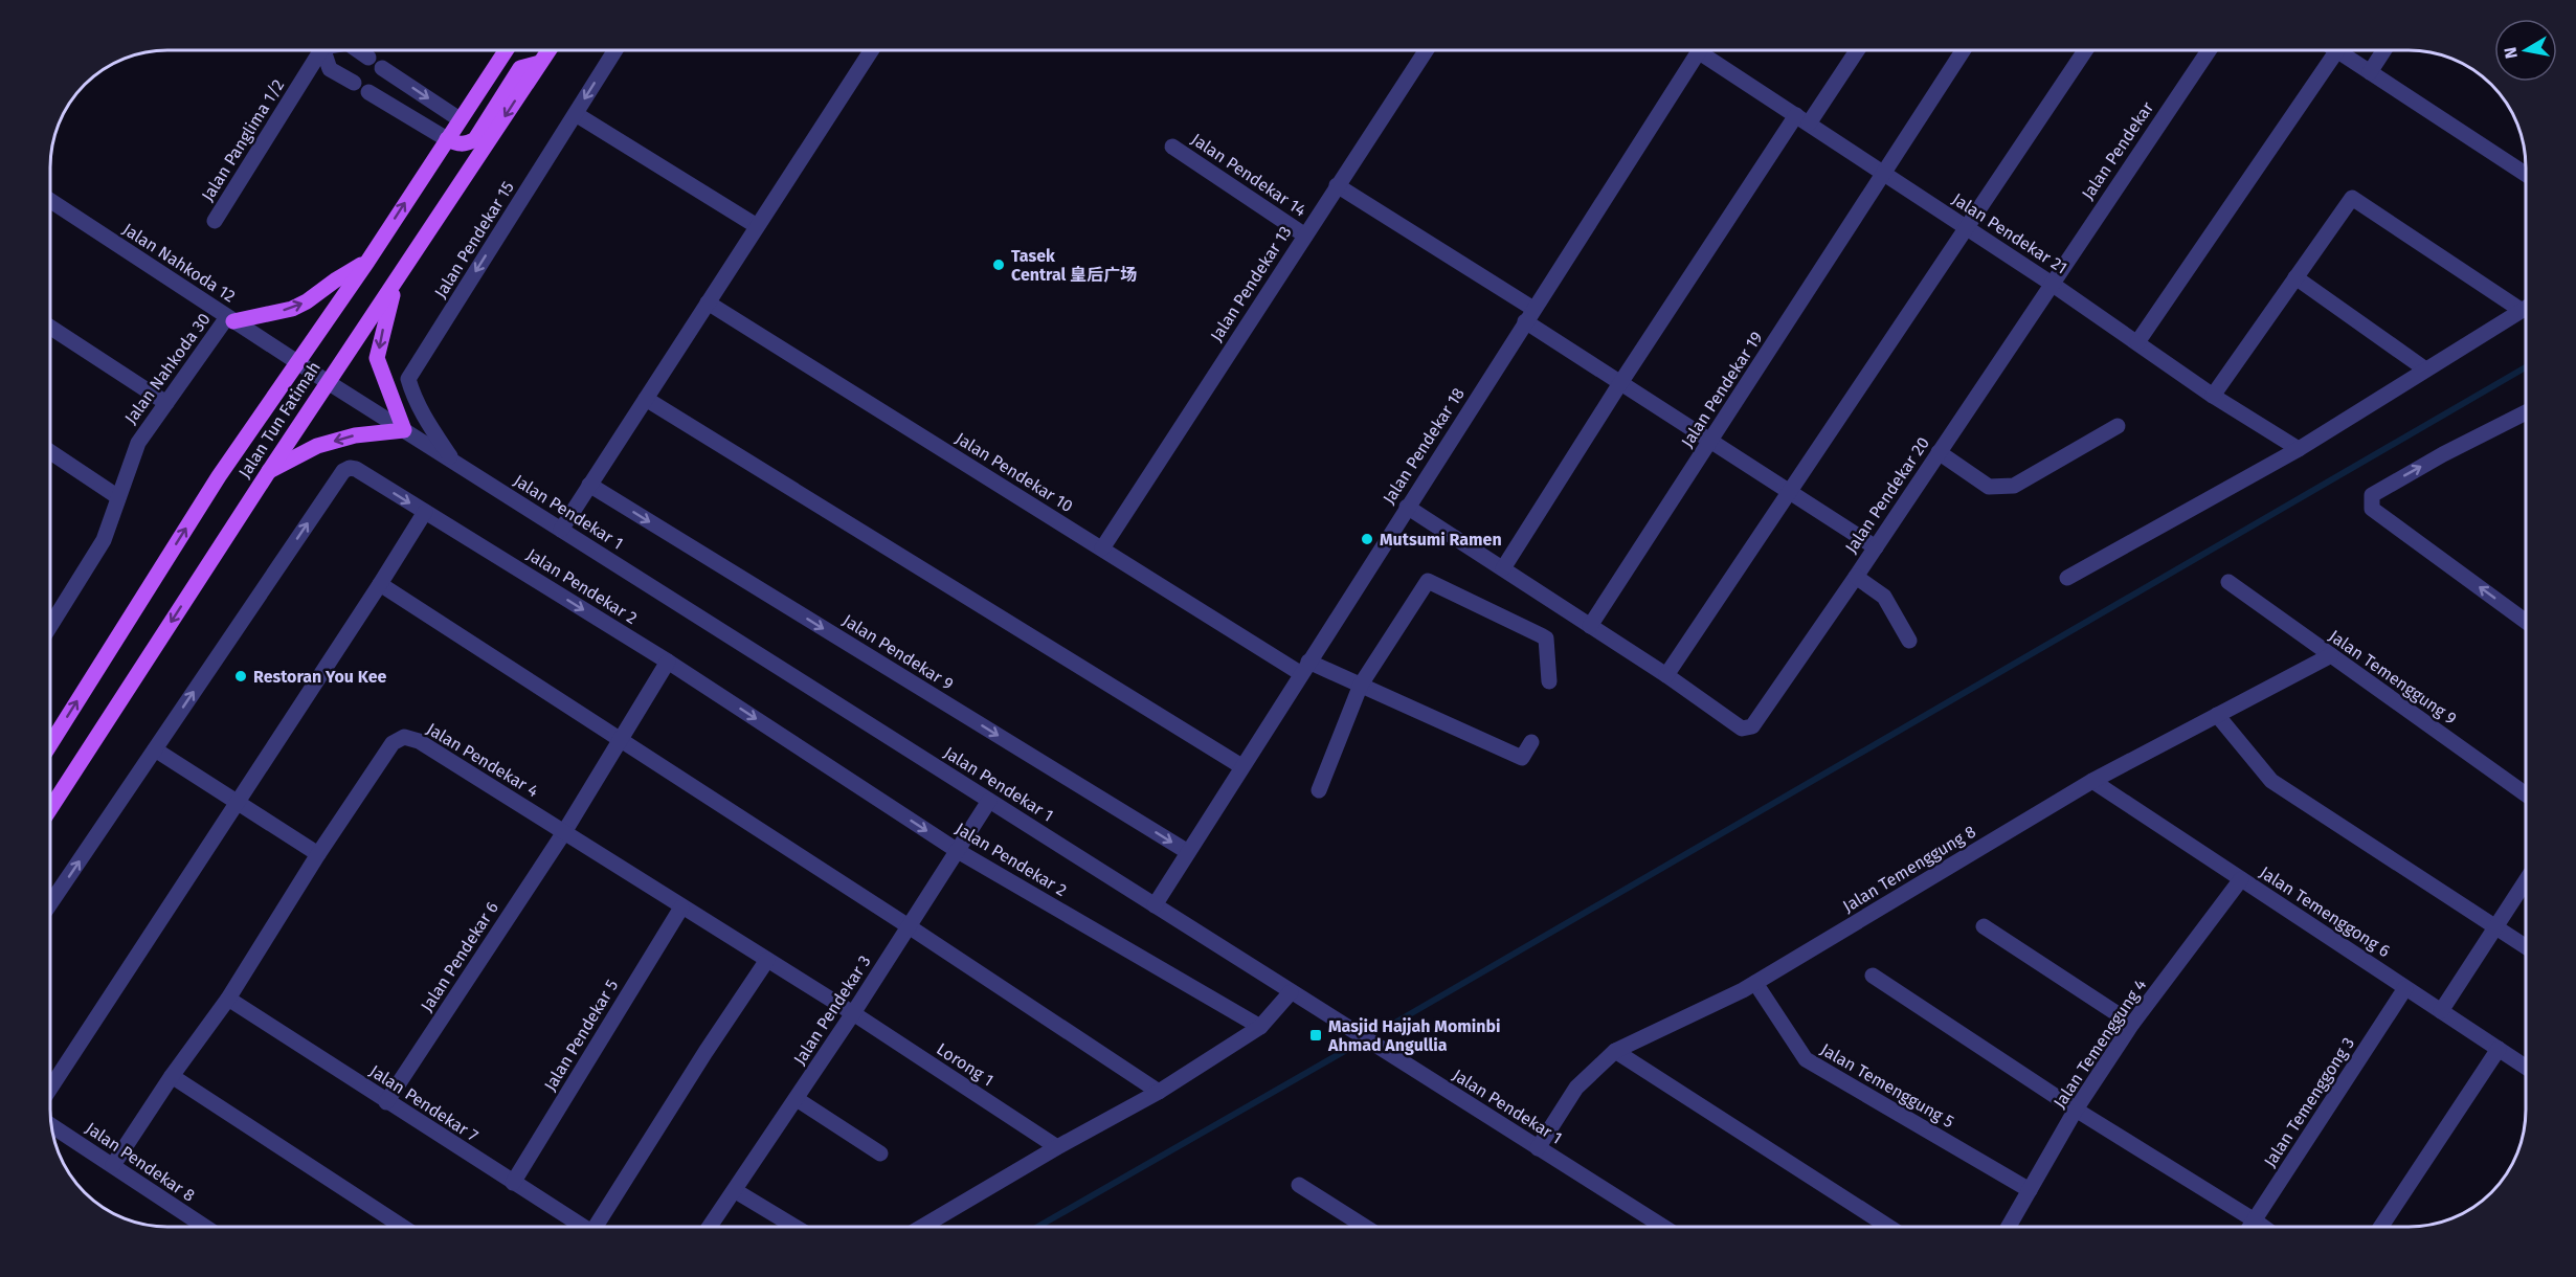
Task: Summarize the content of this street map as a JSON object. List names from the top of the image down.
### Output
{
  "streets": {
    "main road": ["Jalan Tun Fatimah"],
    "street": [
      "Jalan Panglima 1/2",
      "Jalan Pendekar",
      "Jalan Pendekar 14",
      "Jalan Pendekar 21",
      "Jalan Pendekar 15",
      "Jalan Nahkoda 12",
      "Jalan Pendekar 13",
      "Jalan Nahkoda 30",
      "Jalan Pendekar 19",
      "Jalan Pendekar 18",
      "Jalan Pendekar 10",
      "Jalan Pendekar 20",
      "Jalan Pendekar 1",
      "Jalan Pendekar 2",
      "Jalan Pendekar 9",
      "Jalan Temenggung 9",
      "Jalan Pendekar 4",
      "Jalan Temenggung 8",
      "Jalan Temenggong 6",
      "Jalan Pendekar 6",
      "Jalan Pendekar 3",
      "Jalan Pendekar 5",
      "Jalan Temenggung 4",
      "Lorong 1",
      "Jalan Temenggung 5",
      "Jalan Temenggong 3",
      "Jalan Pendekar 7",
      "Jalan Pendekar 8"
    ]
  },
  "crossings": [
    ["Jalan Pendekar", "Jalan Pendekar 21"],
    ["Jalan Pendekar", "Jalan Pendekar 20"],
    ["Jalan Pendekar 14", "Jalan Pendekar 13"],
    ["Jalan Pendekar 21", "Jalan Pendekar 19"],
    ["Jalan Pendekar 21", "Jalan Pendekar 20"],
    ["Jalan Pendekar 15", "Jalan Pendekar 1"],
    ["Jalan Nahkoda 12", "Jalan Nahkoda 30"],
    ["Jalan Nahkoda 12", "Jalan Tun Fatimah"],
    ["Jalan Nahkoda 12", "Jalan Pendekar 1"],
    ["Jalan Pendekar 13", "Jalan Pendekar 10"],
    ["Jalan Tun Fatimah", "Jalan Pendekar 1"],
    ["Jalan Pendekar 18", "Jalan Pendekar 10"],
    ["Jalan Pendekar 18", "Jalan Pendekar 1"],
    ["Jalan Pendekar 18", "Jalan Pendekar 9"],
    ["Jalan Pendekar 1", "Jalan Temenggung 8"],
    ["Jalan Pendekar 1", "Jalan Pendekar 3"],
    ["Jalan Pendekar 2", "Jalan Pendekar 6"],
    ["Jalan Pendekar 2", "Jalan Pendekar 3"],
    ["Jalan Temenggung 9", "Jalan Temenggung 8"],
    ["Jalan Pendekar 4", "Jalan Pendekar 6"],
    ["Jalan Pendekar 4", "Jalan Pendekar 3"],
    ["Jalan Pendekar 4", "Jalan Pendekar 5"],
    ["Jalan Pendekar 4", "Lorong 1"],
    ["Jalan Pendekar 4", "Jalan Pendekar 7"],
    ["Jalan Pendekar 4", "Jalan Pendekar 8"],
    ["Jalan Temenggung 8", "Jalan Temenggong 6"],
    ["Jalan Temenggung 8", "Jalan Temenggung 5"],
    ["Jalan Temenggong 6", "Jalan Temenggung 4"],
    ["Jalan Temenggong 6", "Jalan Temenggong 3"],
    ["Jalan Pendekar 6", "Jalan Pendekar 7"],
    ["Jalan Pendekar 3", "Lorong 1"],
    ["Jalan Pendekar 5", "Jalan Pendekar 7"],
    ["Jalan Temenggung 4", "Jalan Temenggung 5"]
  ],
  "one_way": ["Jalan Pendekar 15"],
  "places": {
    "other": ["Tasek Central 皇后广场", "Mutsumi Ramen", "Restoran You Kee"],
    "transit": ["Masjid Hajjah Mominbi Ahmad Angullia"]
  },
  "north": "left"
}
